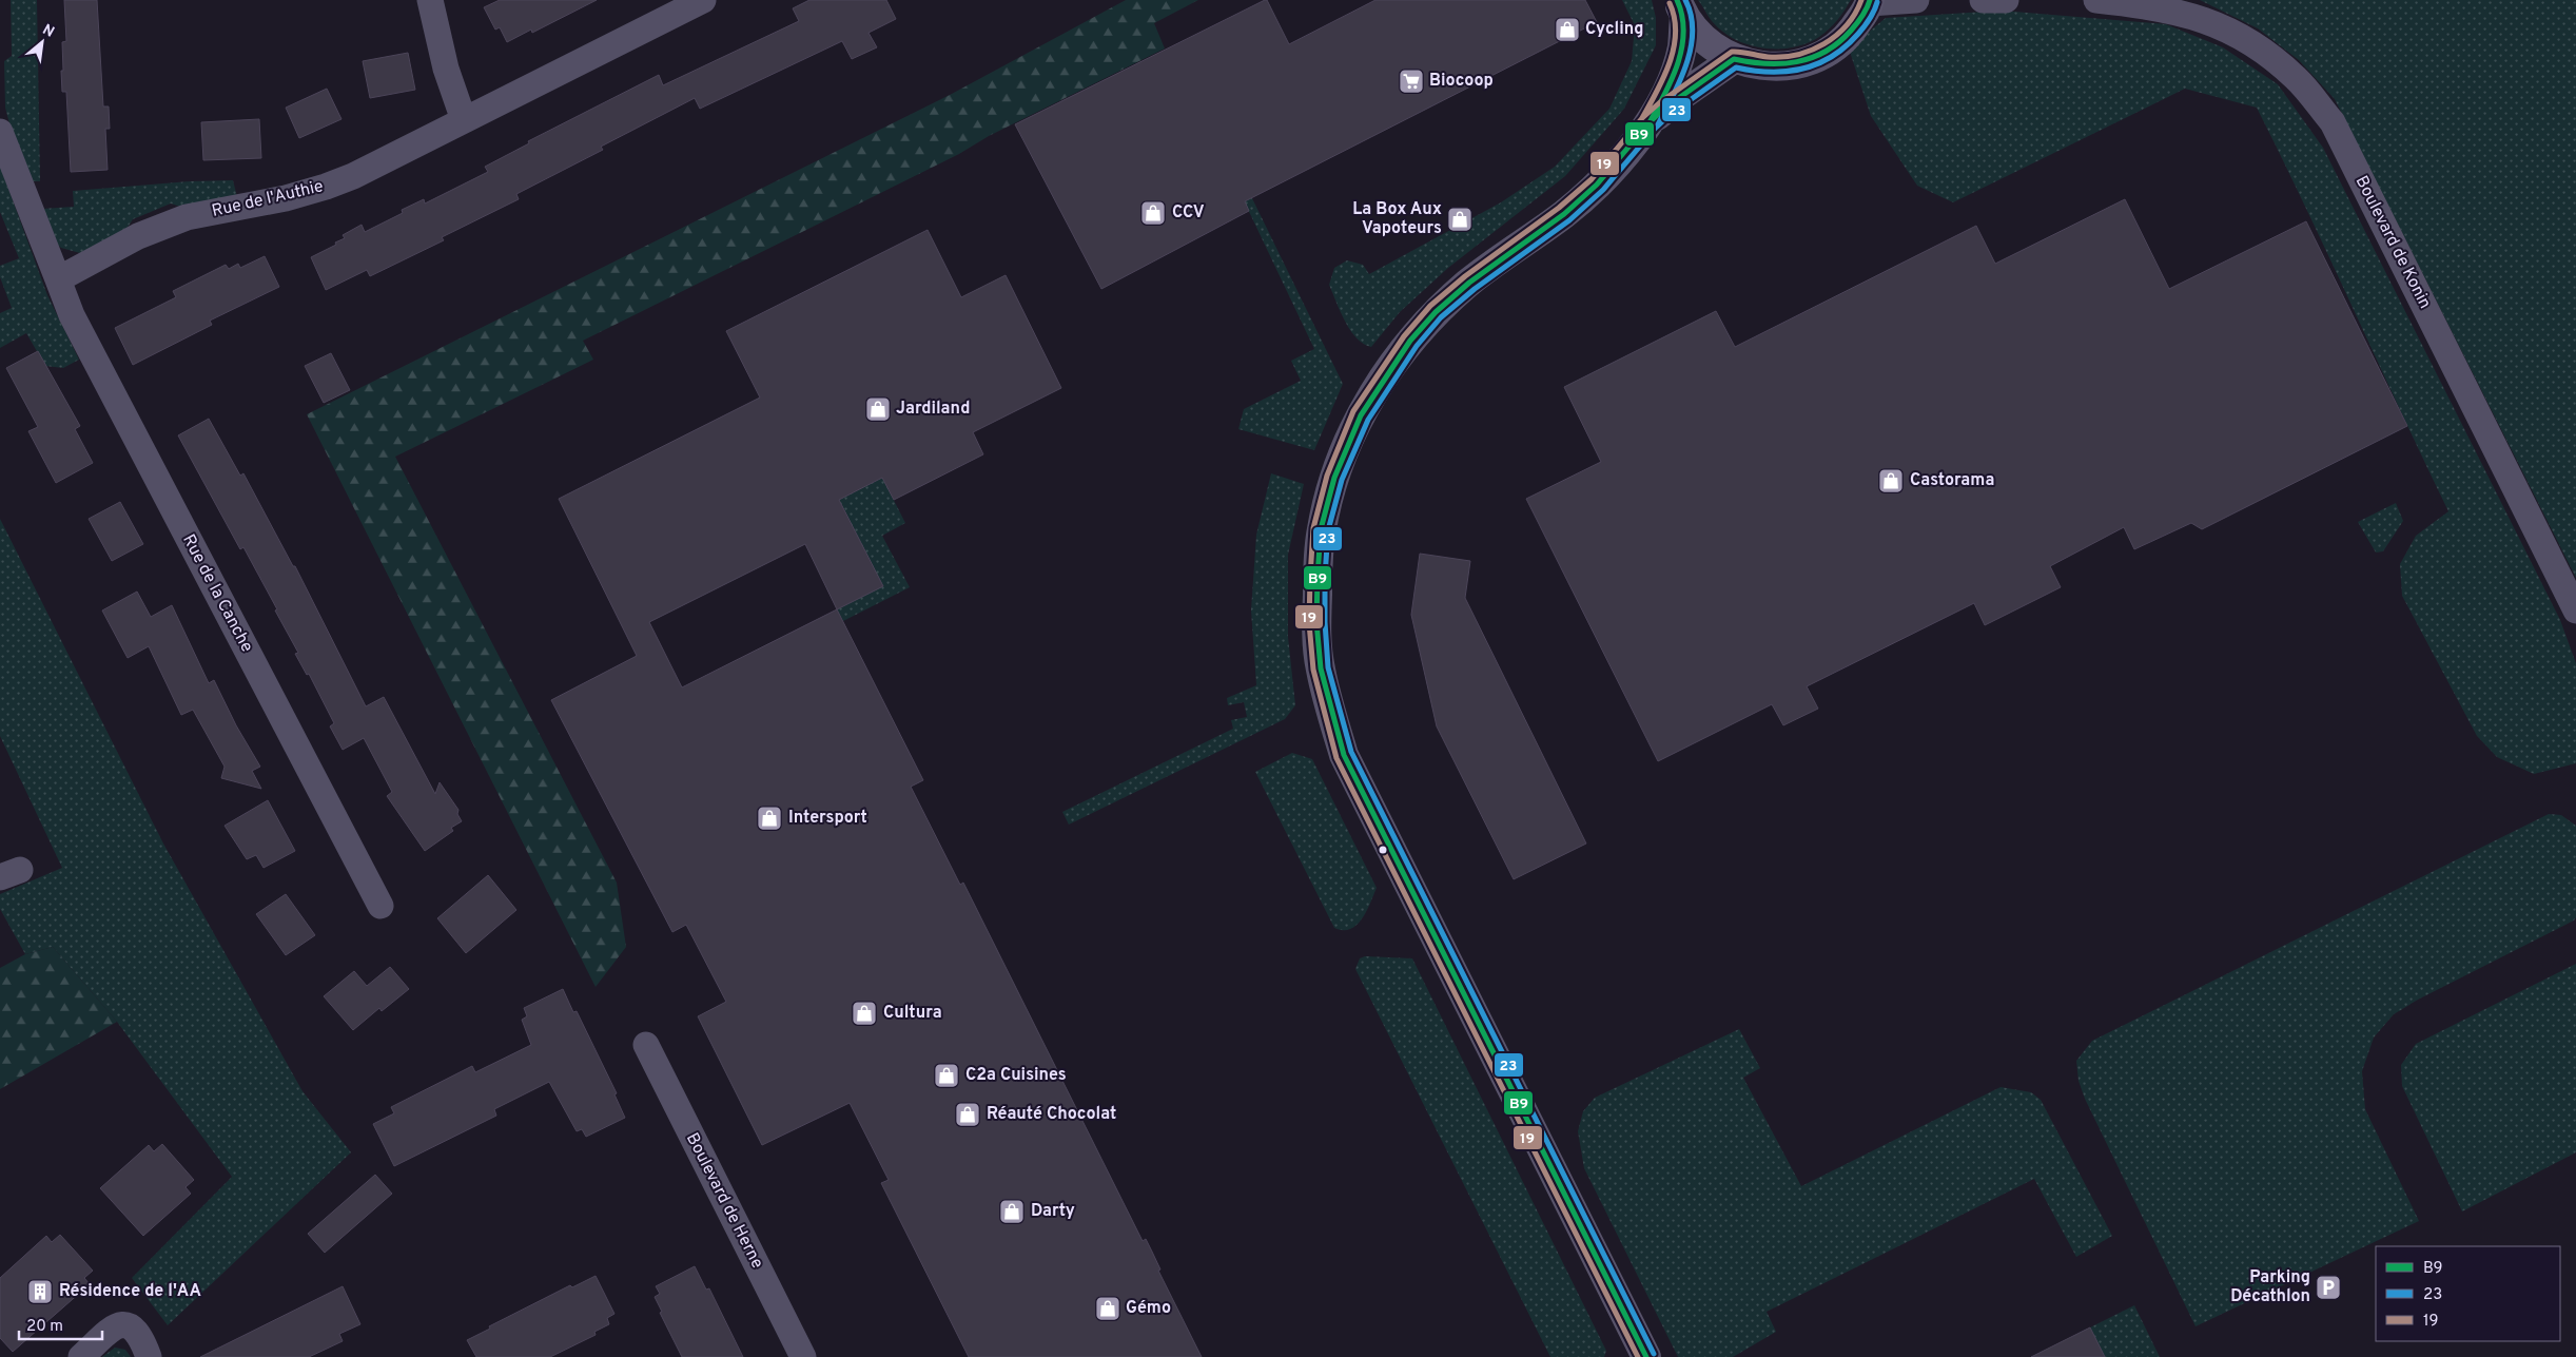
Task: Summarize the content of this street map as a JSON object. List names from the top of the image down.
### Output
{
  "streets": {
    "street": [
      "Rue de l'Authie",
      "Boulevard de Konin",
      "Rue de la Canche",
      "Boulevard de Herne"
    ]
  },
  "crossings": [
    ["Rue de l'Authie", "Rue de la Canche"]
  ],
  "places": {
    "shop": [
      "Cycling",
      "CCV",
      "La Box Aux Vapoteurs",
      "Jardiland",
      "Castorama",
      "Intersport",
      "Cultura",
      "C2a Cuisines",
      "Réauté Chocolat",
      "Darty",
      "Gémo"
    ],
    "supermarket": ["Biocoop"],
    "parking": ["Parking Décathlon"],
    "building": ["Résidence de l'AA"]
  },
  "lines": ["transit line B9", "transit line 23", "transit line 19"],
  "legend": ["B9", "23", "19"],
  "scale_bar": "20 m",
  "north": "top right"
}
